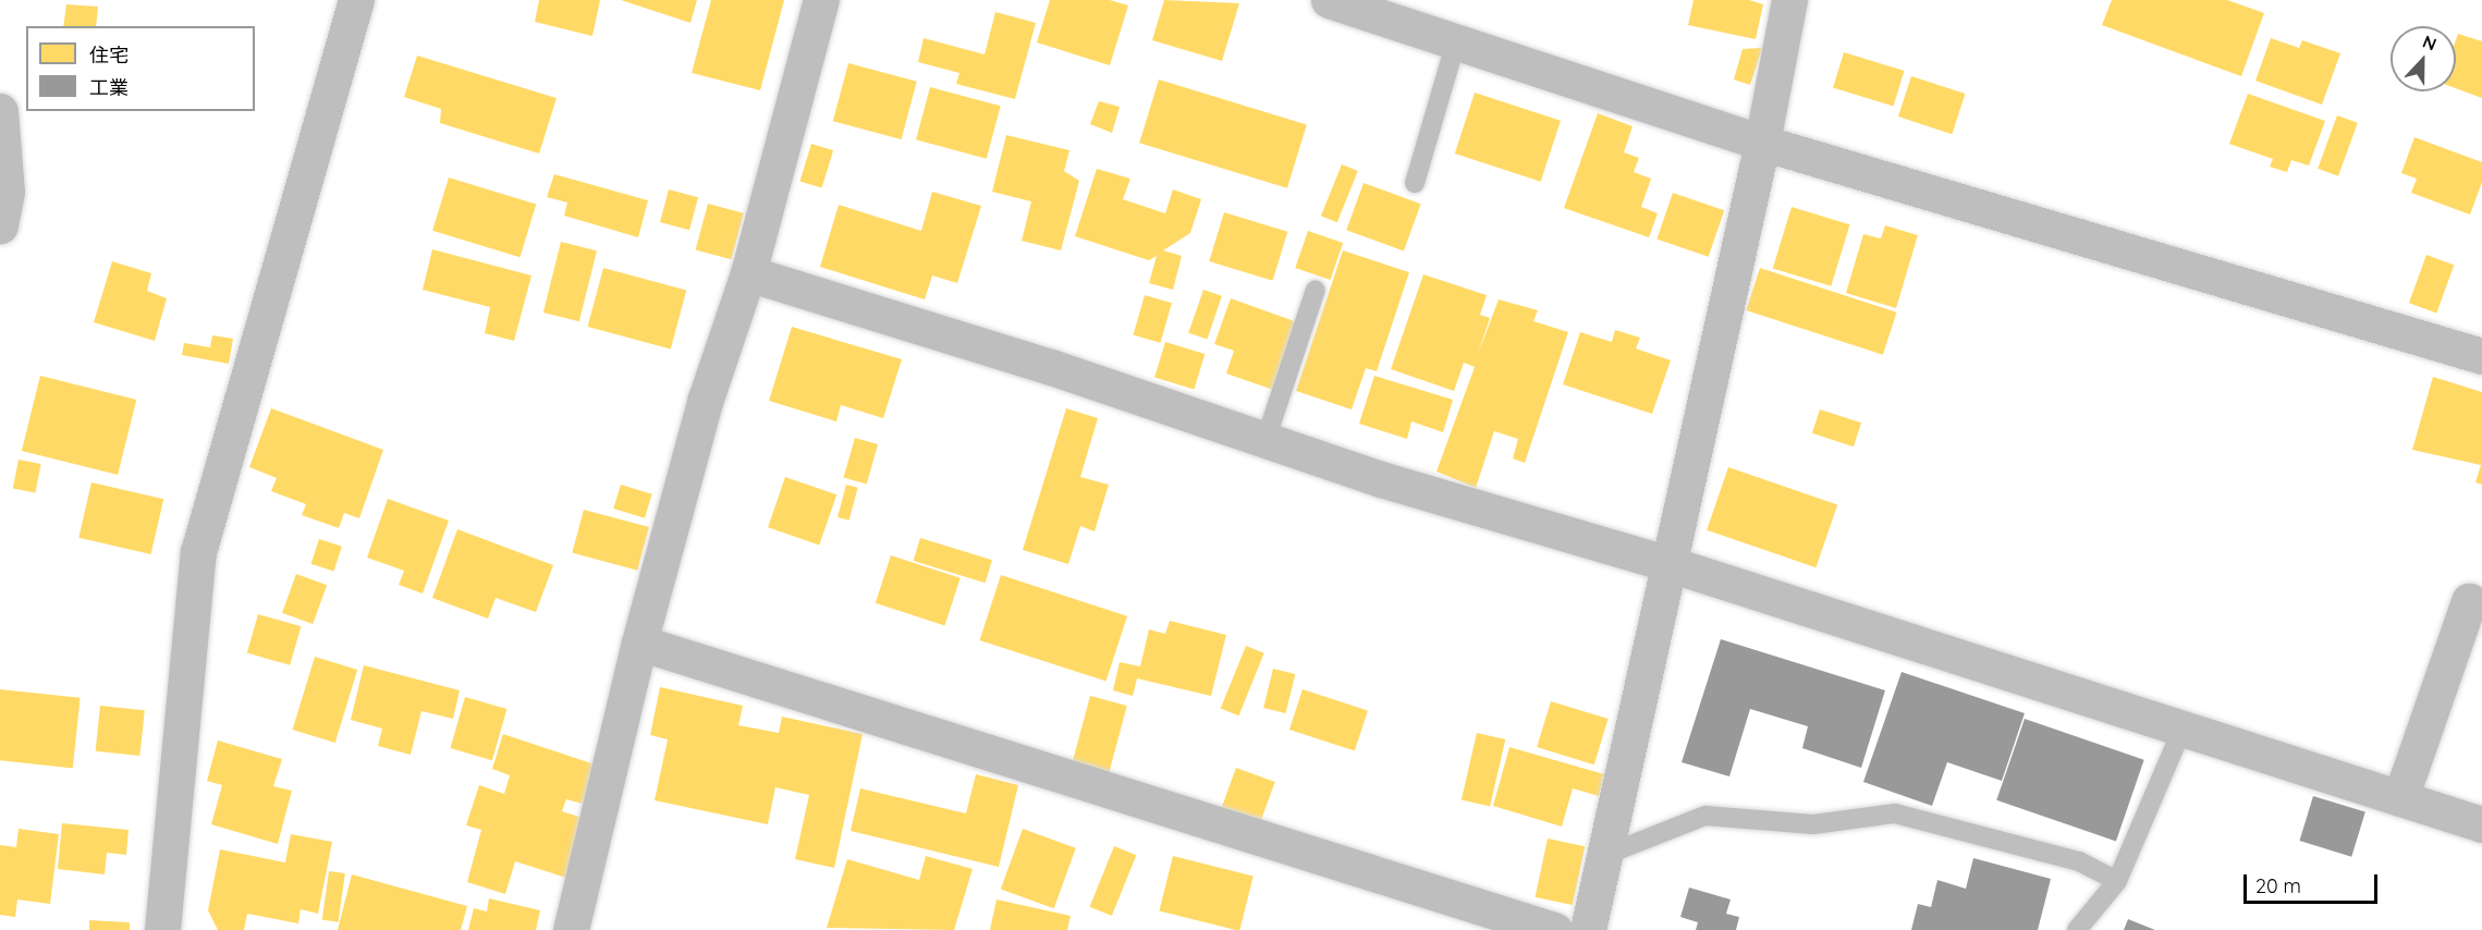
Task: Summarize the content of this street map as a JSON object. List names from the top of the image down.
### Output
{
  "legend": ["住宅", "工業"],
  "scale_bar": "20 m",
  "north": "top"
}
